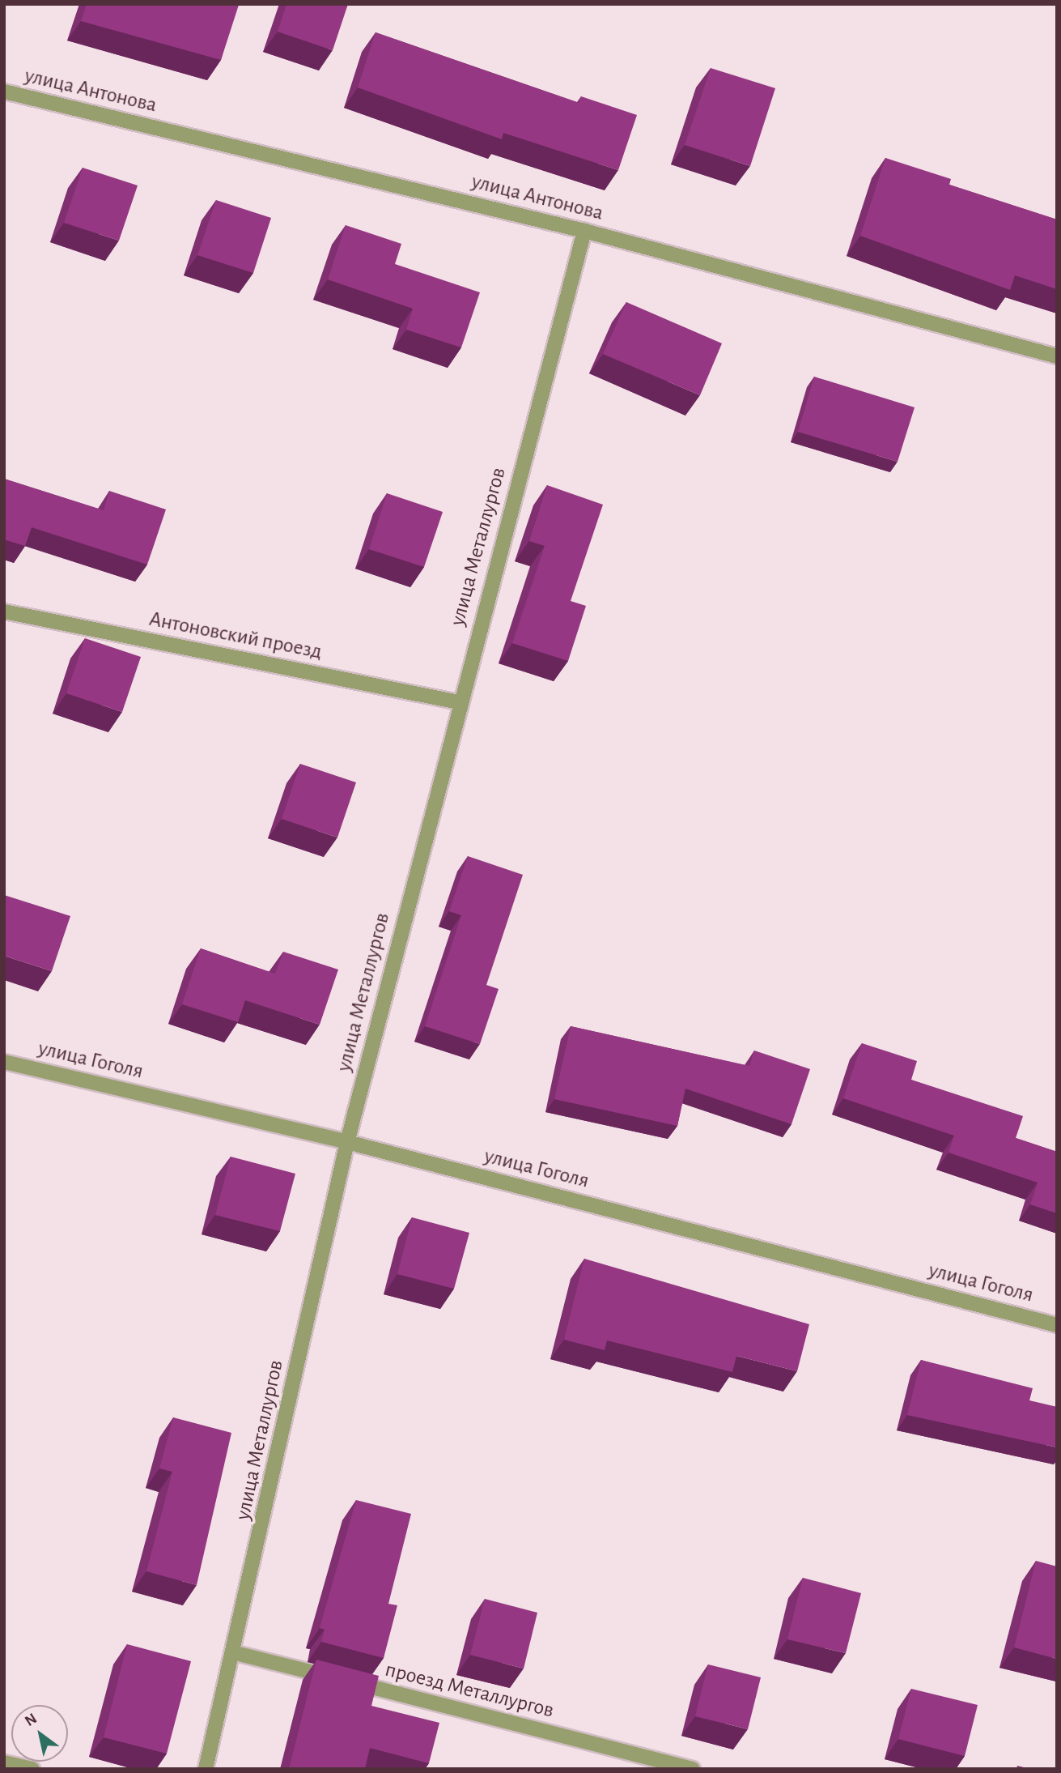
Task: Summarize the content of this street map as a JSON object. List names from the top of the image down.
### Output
{
  "streets": {
    "street": [
      "улица Антонова",
      "улица Металлургов",
      "Антоновский проезд",
      "улица Гоголя",
      "проезд Металлургов"
    ]
  },
  "crossings": [
    ["улица Антонова", "улица Металлургов"],
    ["улица Металлургов", "Антоновский проезд"],
    ["улица Металлургов", "улица Гоголя"],
    ["улица Металлургов", "проезд Металлургов"]
  ],
  "north": "top left"
}
